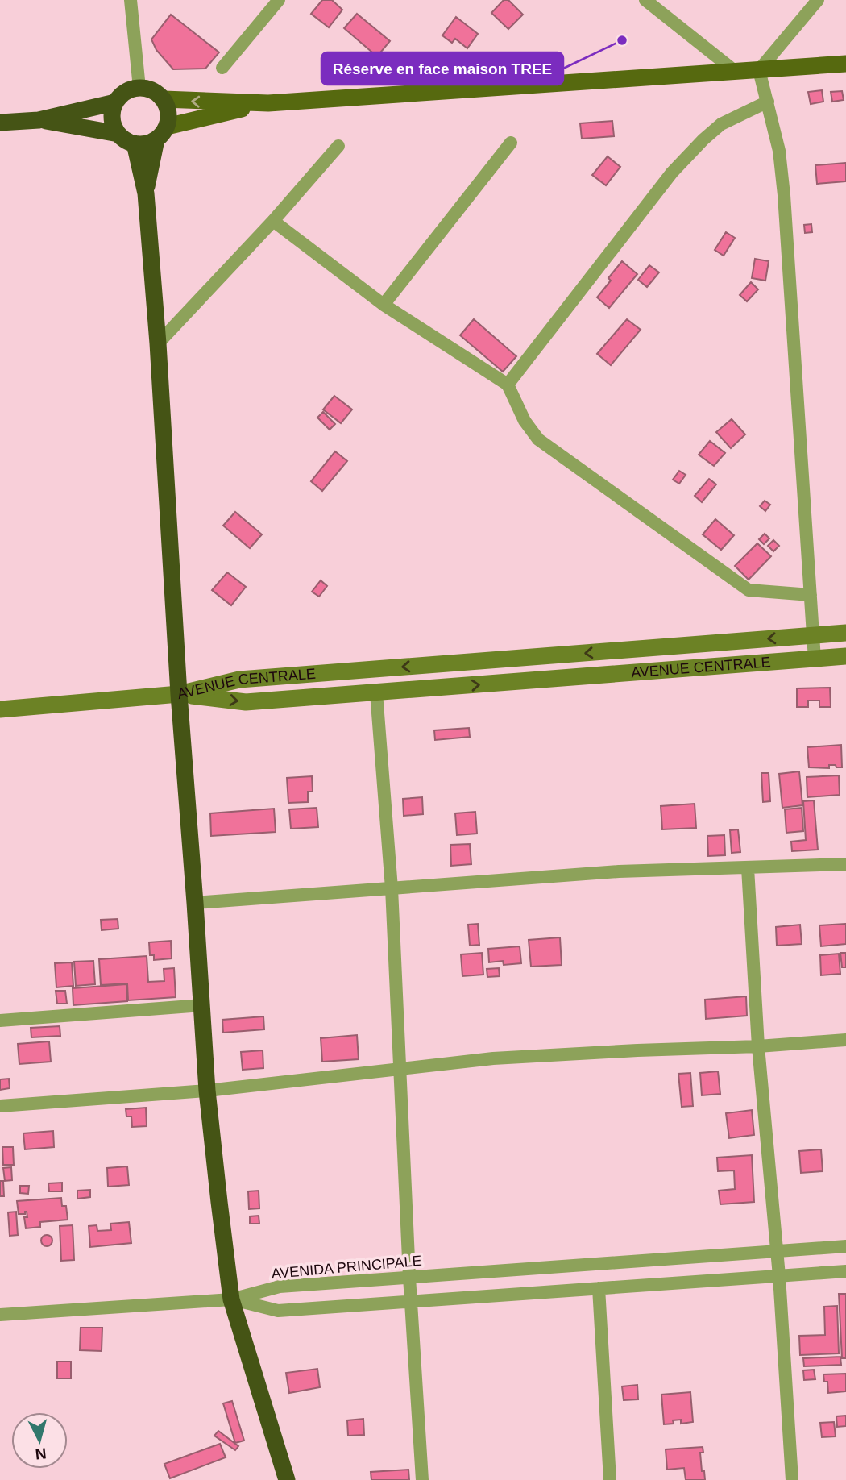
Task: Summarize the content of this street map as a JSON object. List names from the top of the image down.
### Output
{
  "streets": {
    "street": ["AVENUE CENTRALE", "AVENIDA PRINCIPALE"]
  },
  "places": ["Réserve en face maison TREE"],
  "north": "bottom"
}
